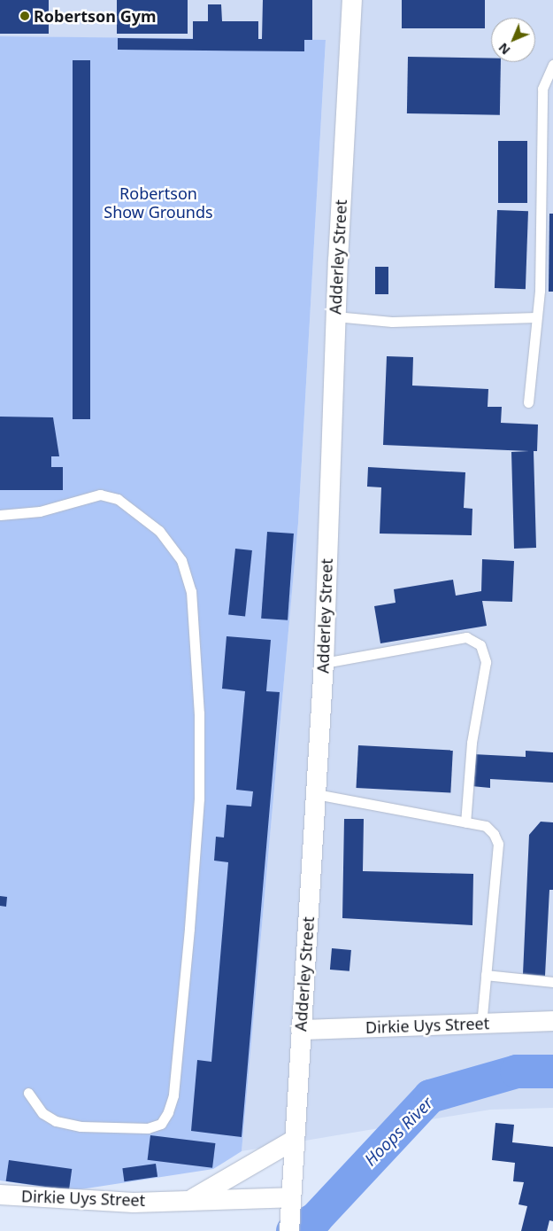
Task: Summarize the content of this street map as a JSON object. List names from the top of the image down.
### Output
{
  "streets": {
    "street": ["Adderley Street", "Dirkie Uys Street"]
  },
  "crossings": [
    ["Adderley Street", "Dirkie Uys Street"]
  ],
  "water": ["Hoops River"],
  "parks": ["Robertson Show Grounds"],
  "places": ["Robertson Gym"],
  "north": "bottom left"
}
